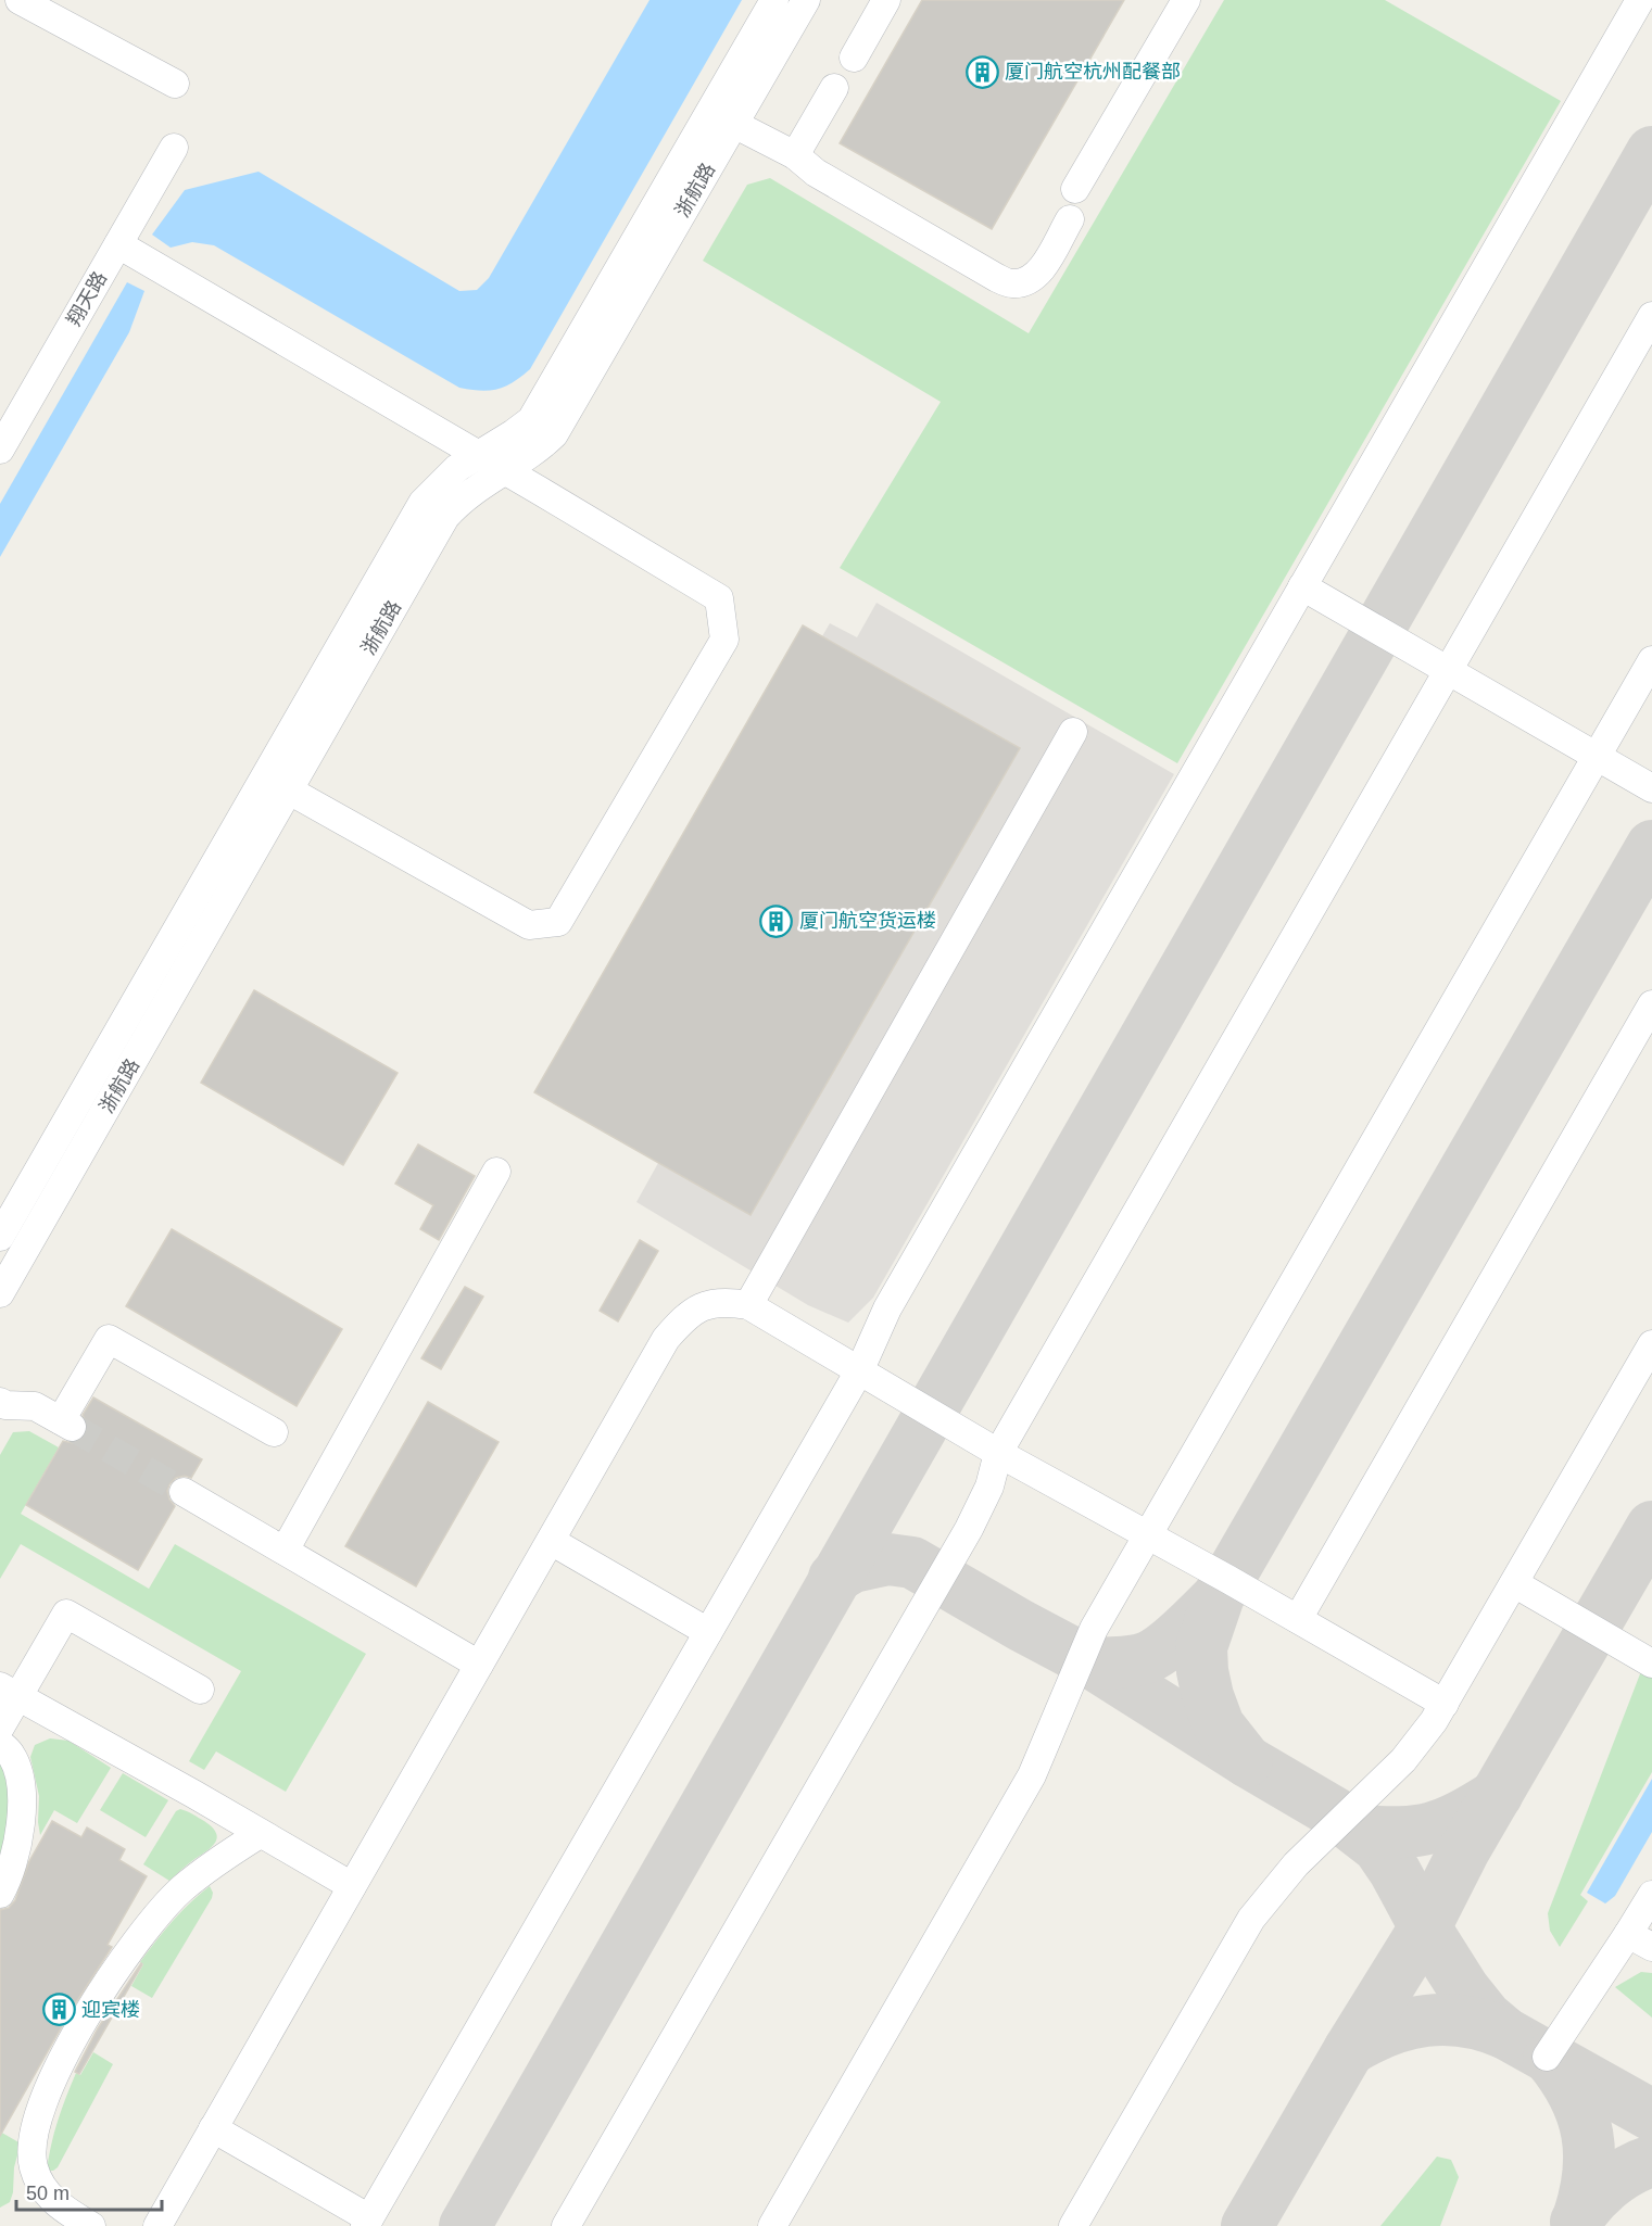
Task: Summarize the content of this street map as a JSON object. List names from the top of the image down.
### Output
{
  "streets": {
    "street": ["浙航路", "翔天路"]
  },
  "places": {
    "building": ["厦门航空杭州配餐部", "厦门航空货运楼", "迎宾楼"]
  },
  "scale_bar": "50 m"
}
